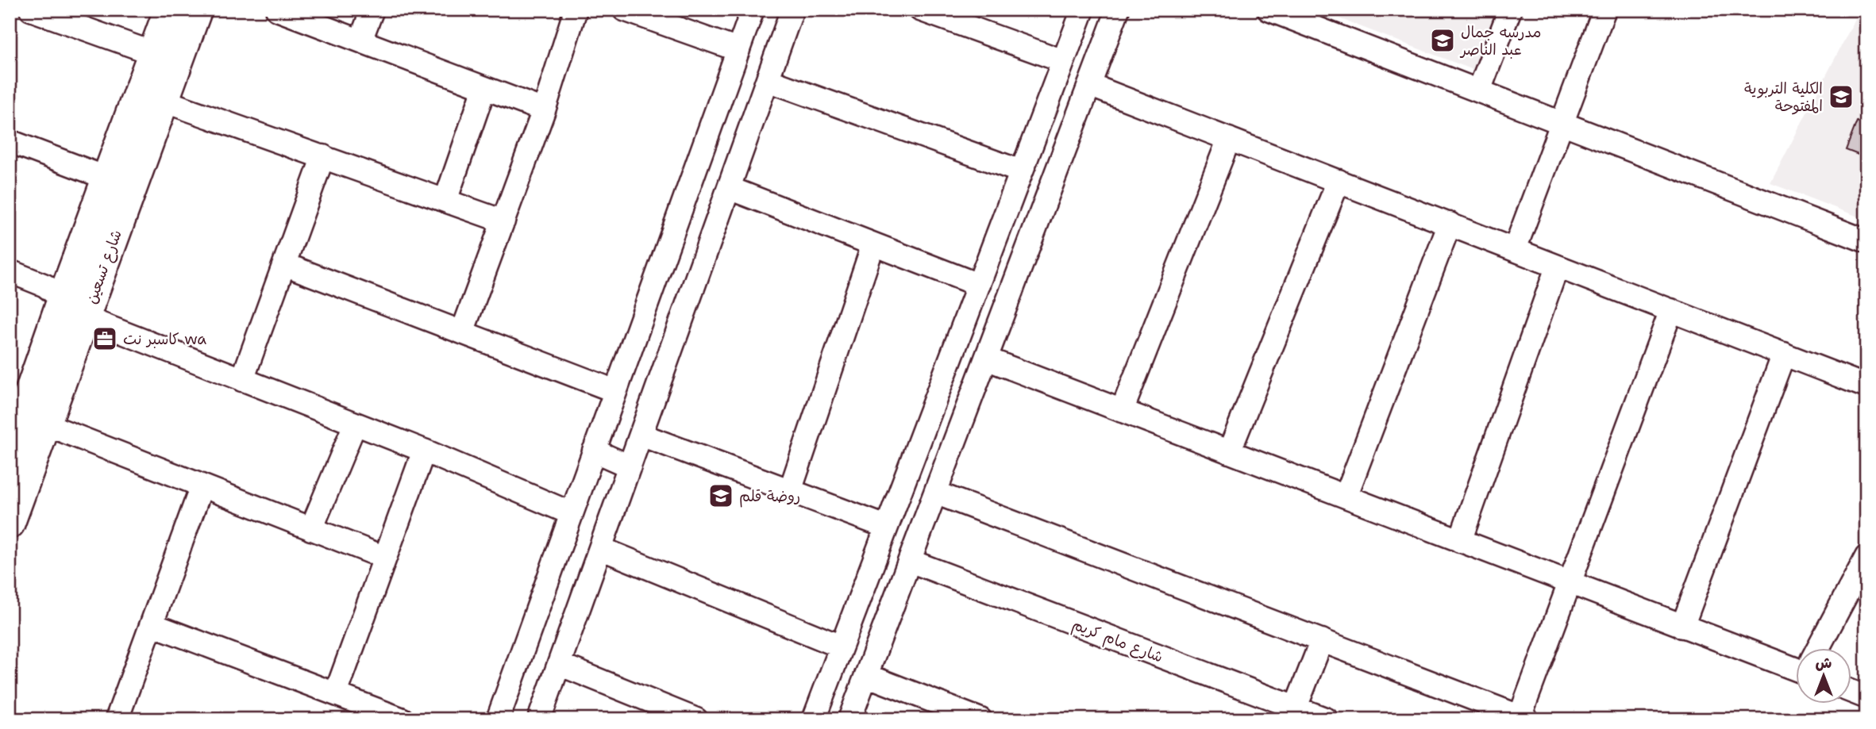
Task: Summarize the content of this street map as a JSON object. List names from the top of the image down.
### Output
{
  "streets": {
    "main road": ["شارع تسعين"],
    "street": ["شارع مام كريم"]
  },
  "places": {
    "school or university": ["مدرسه جمال عبد الناصر", "الكلية التربوية المفتوحة", "روضة قلم"],
    "office": ["كاسبر نت wa"]
  },
  "north": "top"
}
